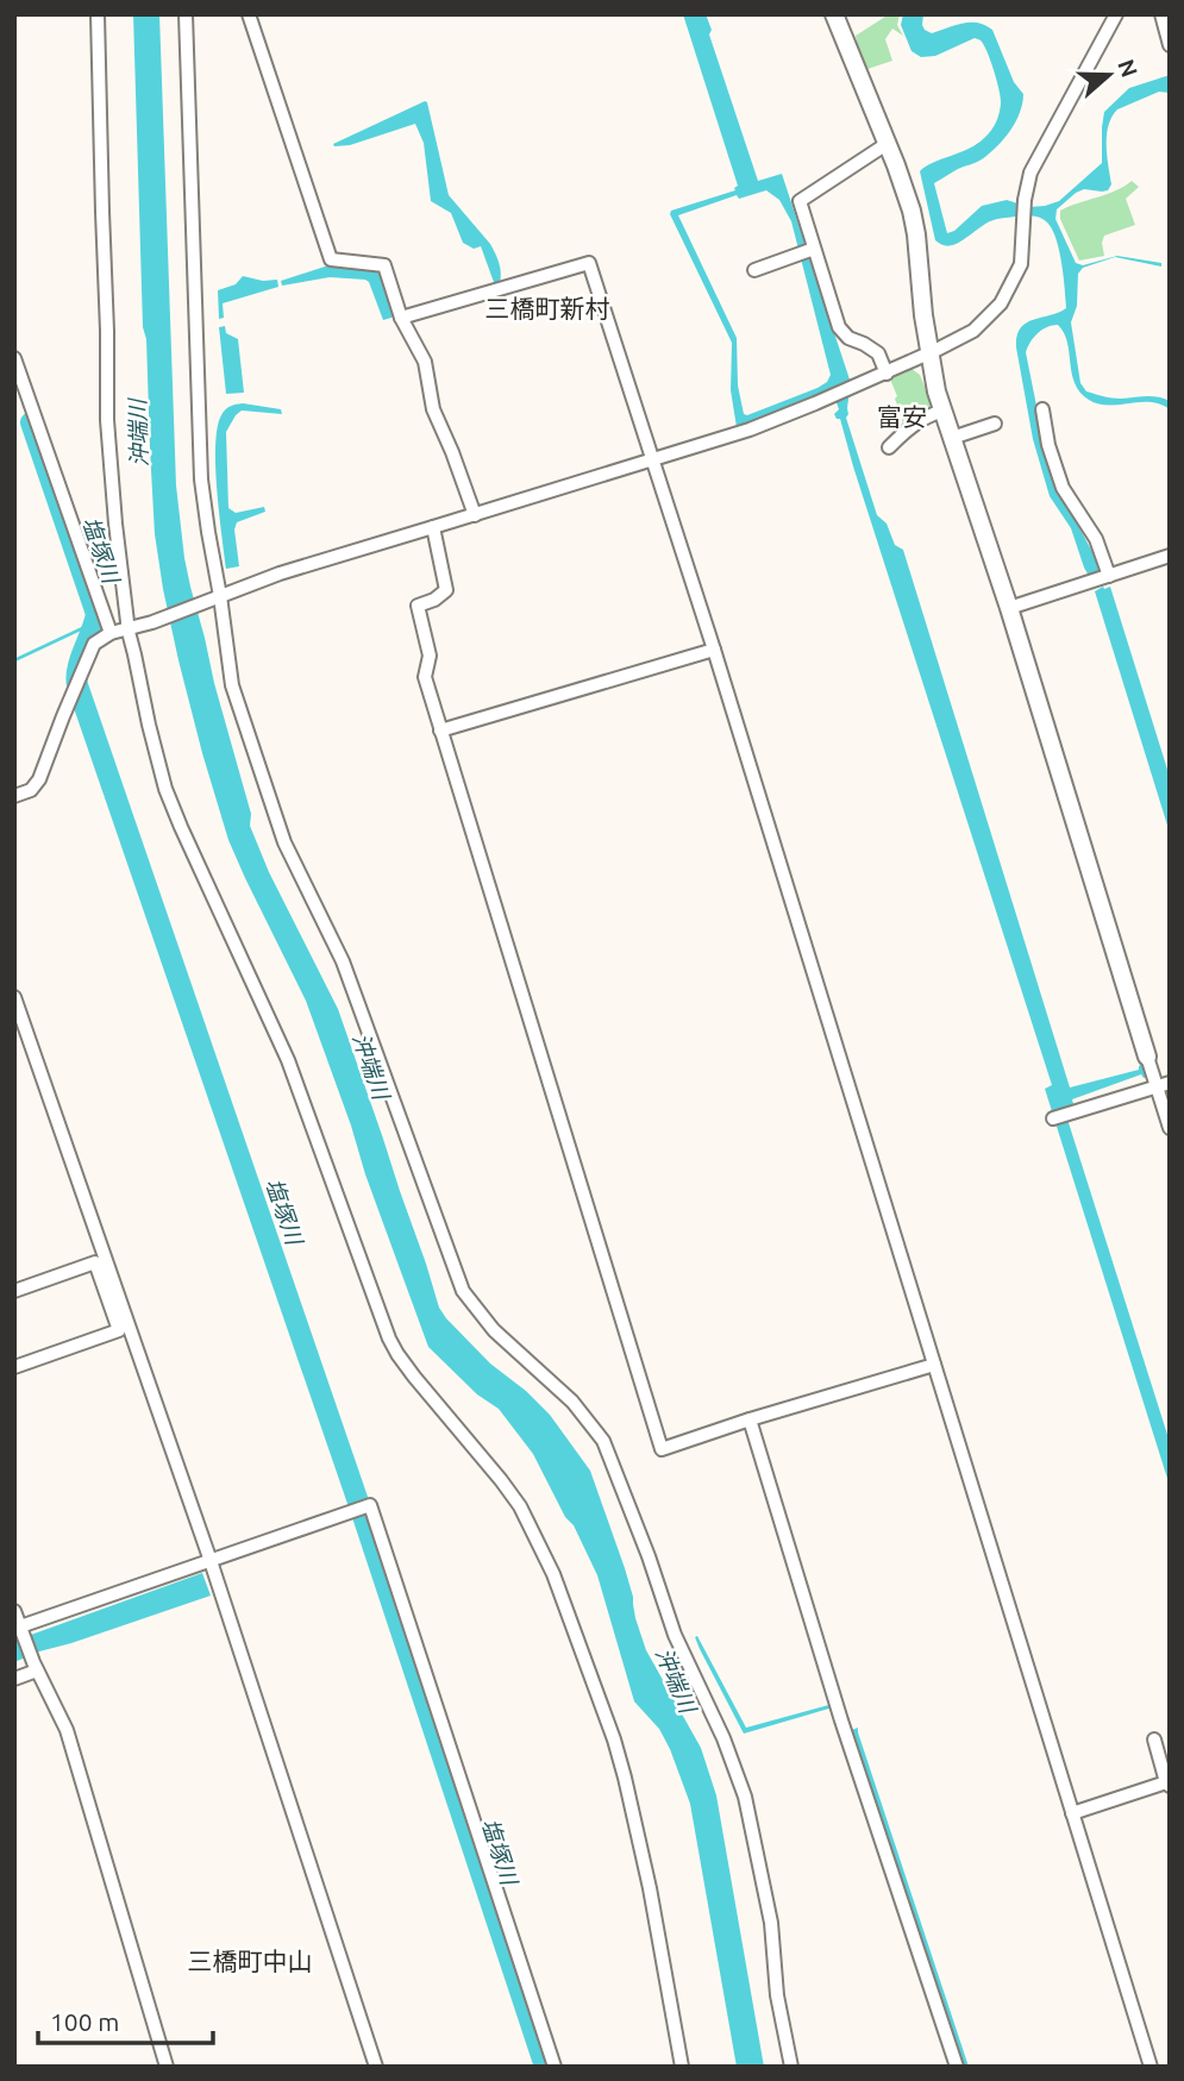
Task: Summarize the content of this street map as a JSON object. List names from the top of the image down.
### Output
{
  "districts": ["三橋町新村", "富安", "三橋町中山"],
  "water": ["沖端川", "塩塚川"],
  "scale_bar": "100 m",
  "north": "right"
}
